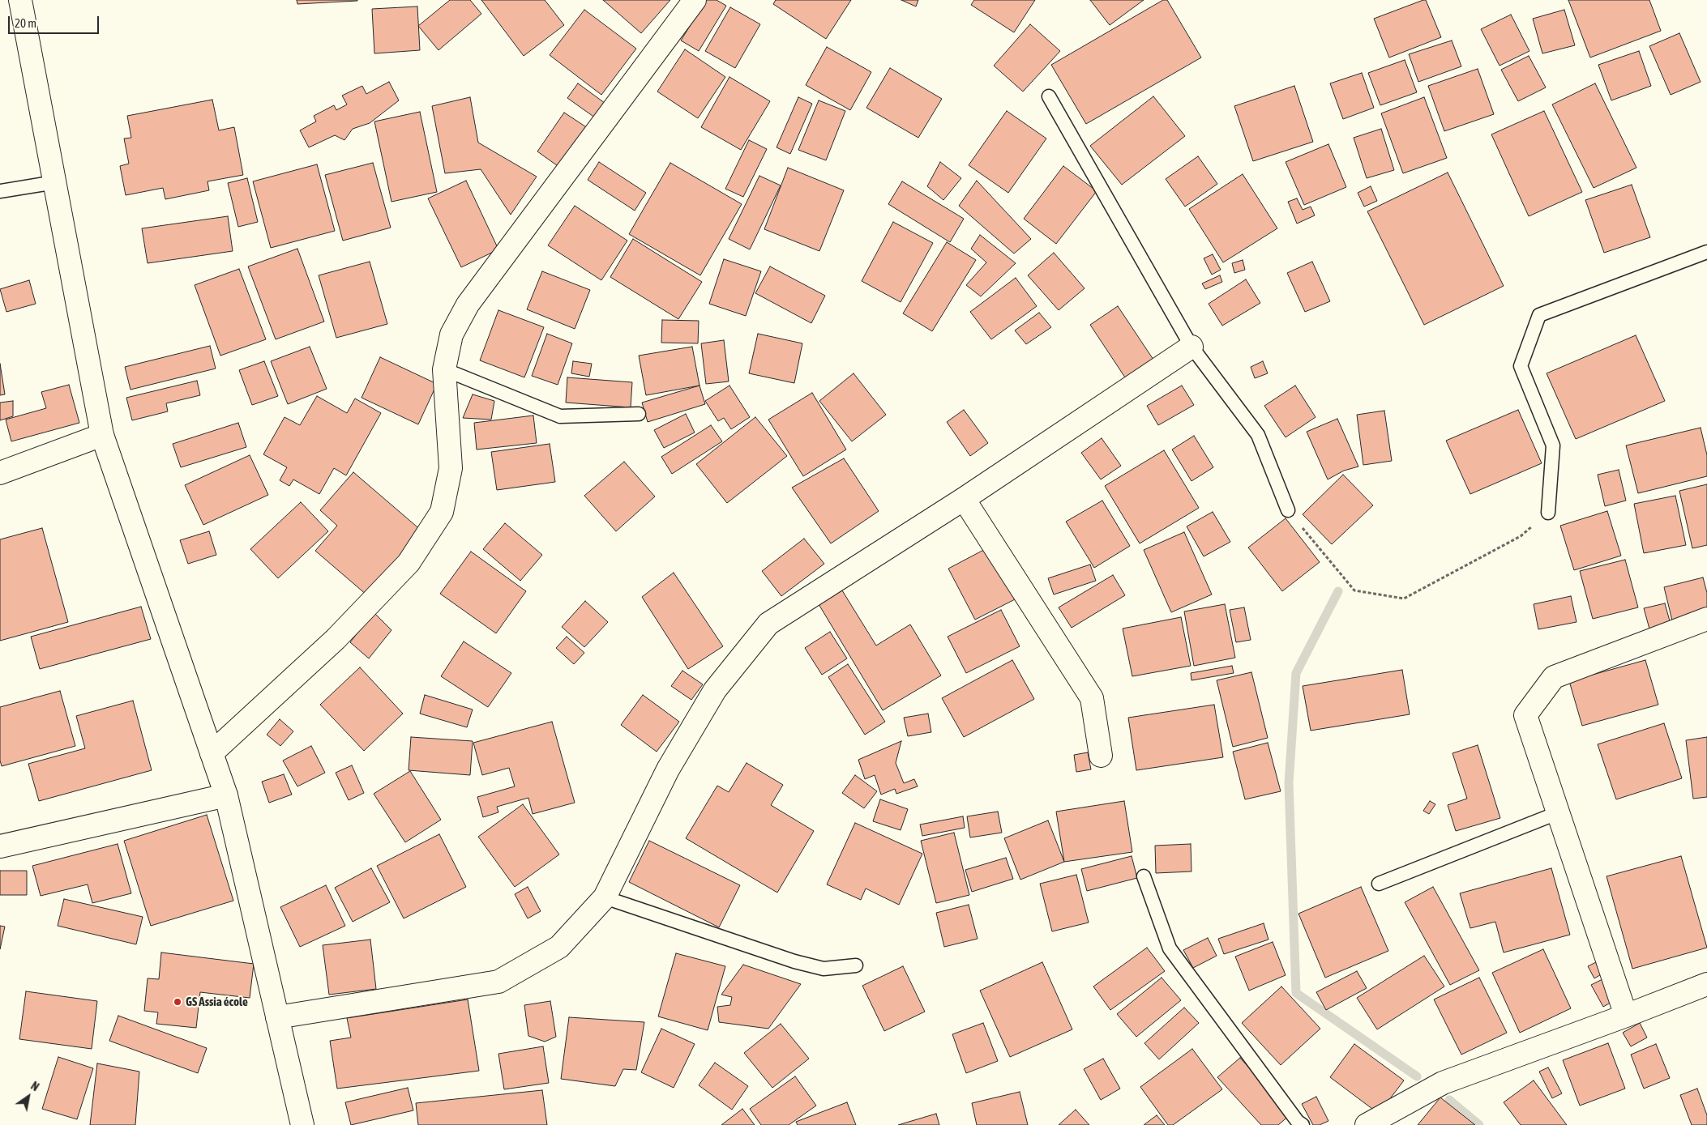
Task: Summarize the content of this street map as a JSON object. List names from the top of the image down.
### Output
{
  "places": ["GS Assia école"],
  "scale_bar": "20 m",
  "north": "top right"
}
